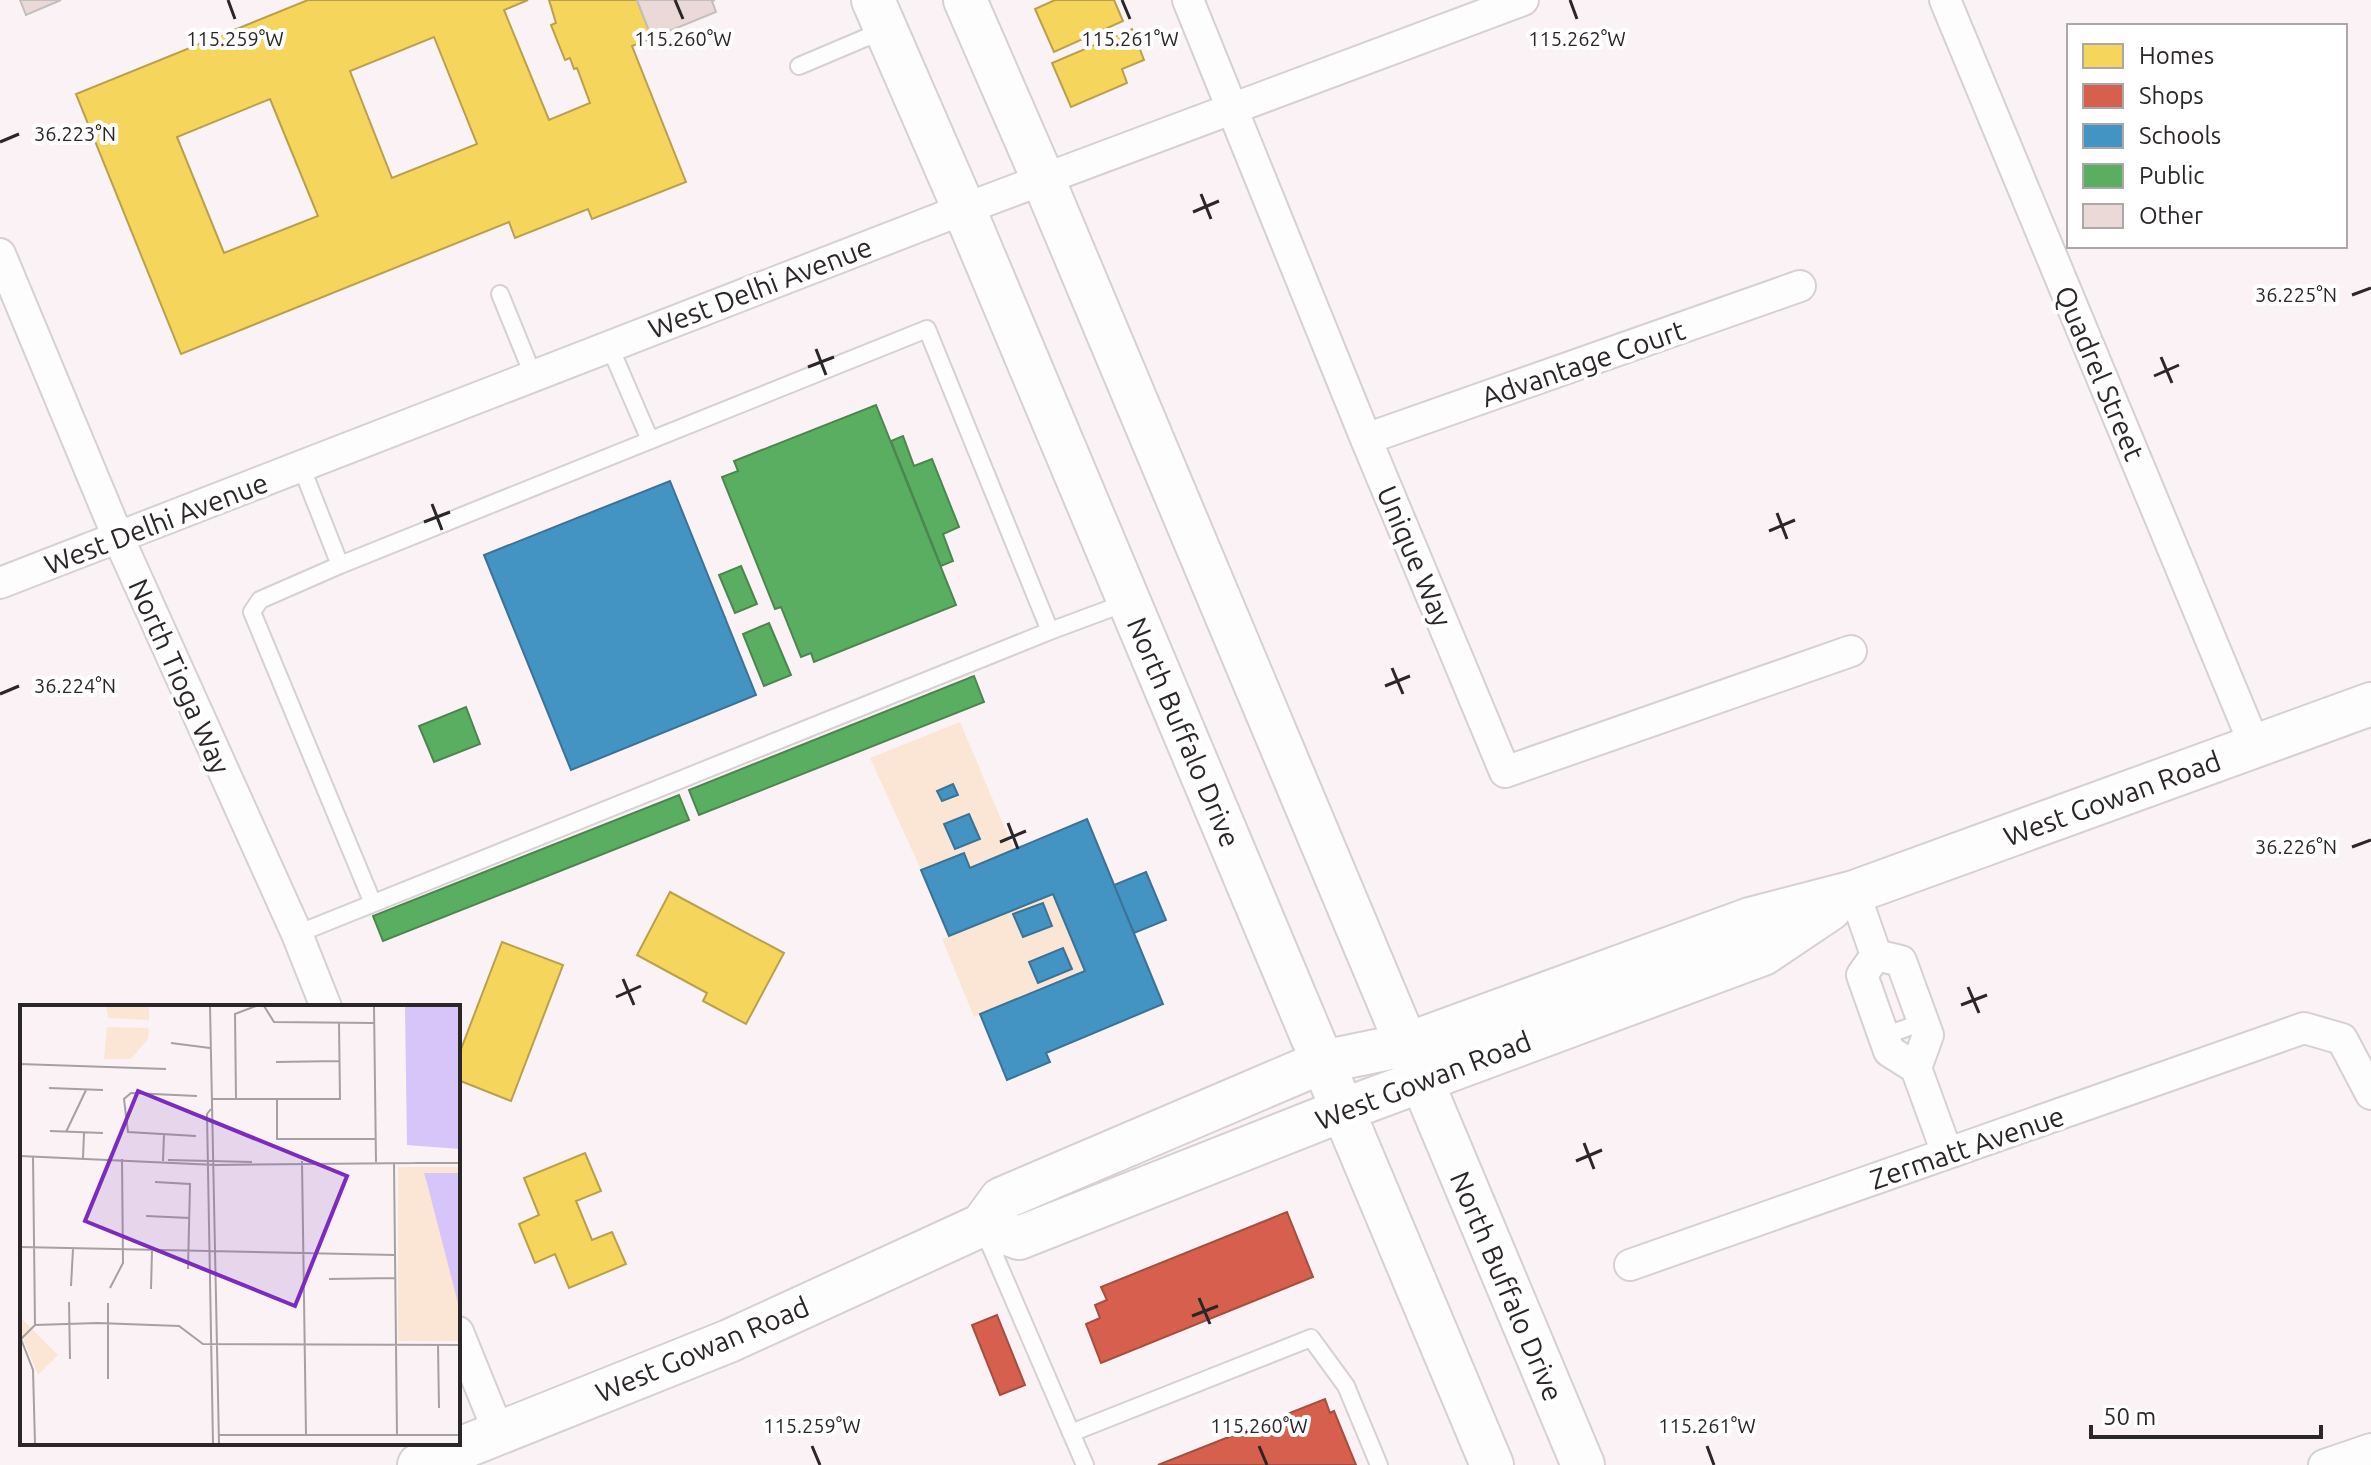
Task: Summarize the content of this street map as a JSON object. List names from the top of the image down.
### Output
{
  "streets": {
    "main road": ["North Buffalo Drive", "West Gowan Road"],
    "street": [
      "West Delhi Avenue",
      "Advantage Court",
      "Quadrel Street",
      "Unique Way",
      "North Tioga Way",
      "Zermatt Avenue"
    ]
  },
  "crossings": [
    ["West Delhi Avenue", "Unique Way"],
    ["West Delhi Avenue", "North Tioga Way"],
    ["West Delhi Avenue", "North Buffalo Drive"],
    ["Advantage Court", "Unique Way"],
    ["Quadrel Street", "West Gowan Road"],
    ["North Buffalo Drive", "West Gowan Road"]
  ],
  "legend": [
    "Homes",
    "Shops",
    "Schools",
    "Public",
    "Other"
  ],
  "scale_bar": "50 m",
  "coordinates": [
    "115.259°W",
    "115.260°W",
    "115.261°W",
    "115.262°W",
    "36.223°N",
    "36.225°N",
    "36.224°N",
    "36.226°N"
  ]
}
